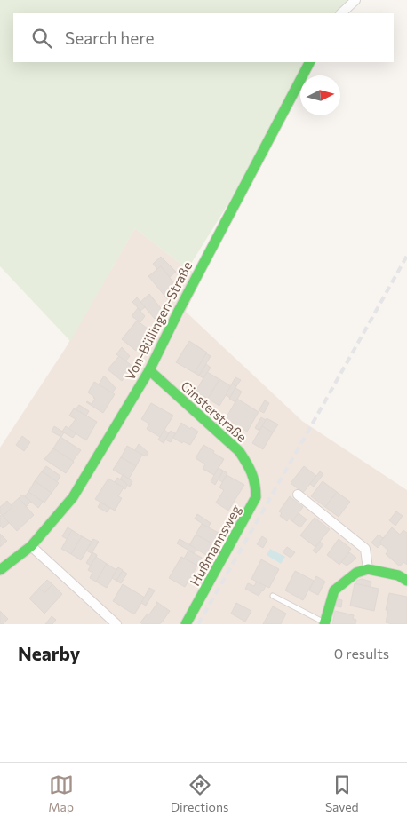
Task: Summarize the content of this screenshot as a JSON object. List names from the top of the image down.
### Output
{
  "streets": {
    "street": ["Von-Büllingen-Straße", "Ginsterstraße", "Hußmannsweg"]
  },
  "crossings": [
    ["Von-Büllingen-Straße", "Ginsterstraße"],
    ["Ginsterstraße", "Hußmannsweg"]
  ],
  "north": "right",
  "page": {
    "search": "Search here",
    "heading": ["Nearby", "0 results"],
    "nav": ["Map", "Directions", "Saved"]
  }
}
